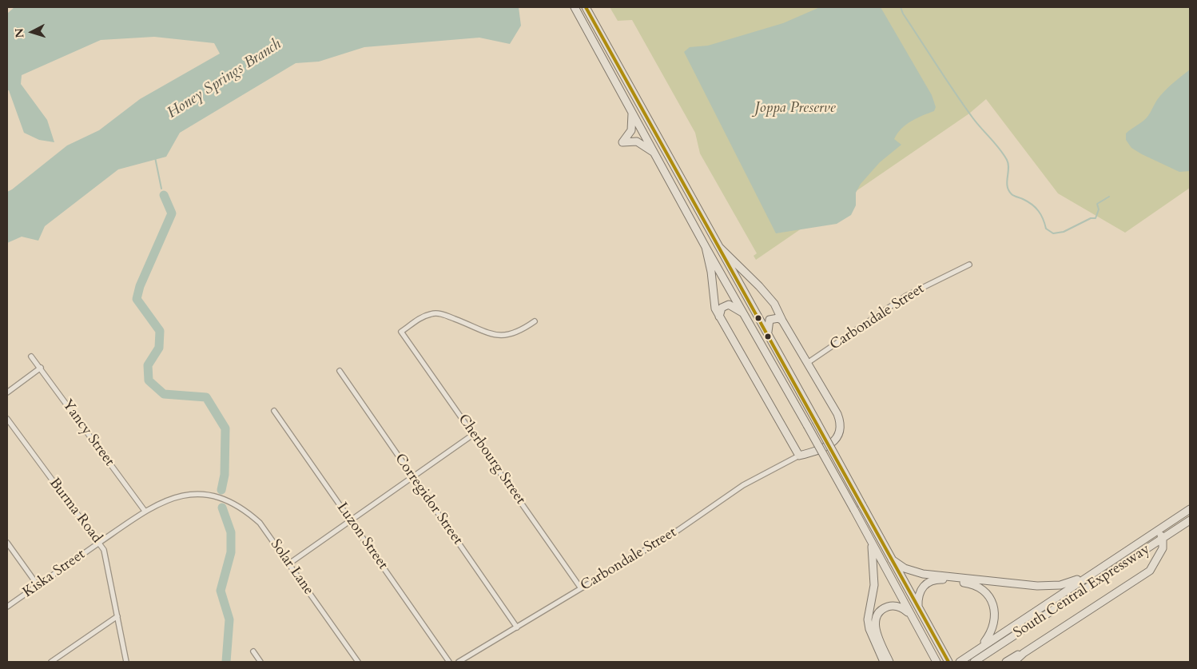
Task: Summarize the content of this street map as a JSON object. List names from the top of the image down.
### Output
{
  "streets": {
    "main road": ["South Central Expressway"],
    "street": [
      "Carbondale Street",
      "Yancy Street",
      "Cherbourg Street",
      "Corregidor Street",
      "Burma Road",
      "Luzon Street",
      "Solar Lane",
      "Kiska Street"
    ]
  },
  "crossings": [
    ["Carbondale Street", "Cherbourg Street"],
    ["Carbondale Street", "Corregidor Street"],
    ["Yancy Street", "Kiska Street"],
    ["Burma Road", "Kiska Street"],
    ["Solar Lane", "Kiska Street"]
  ],
  "water": ["Honey Springs Branch"],
  "parks": ["Joppa Preserve"],
  "north": "left"
}
